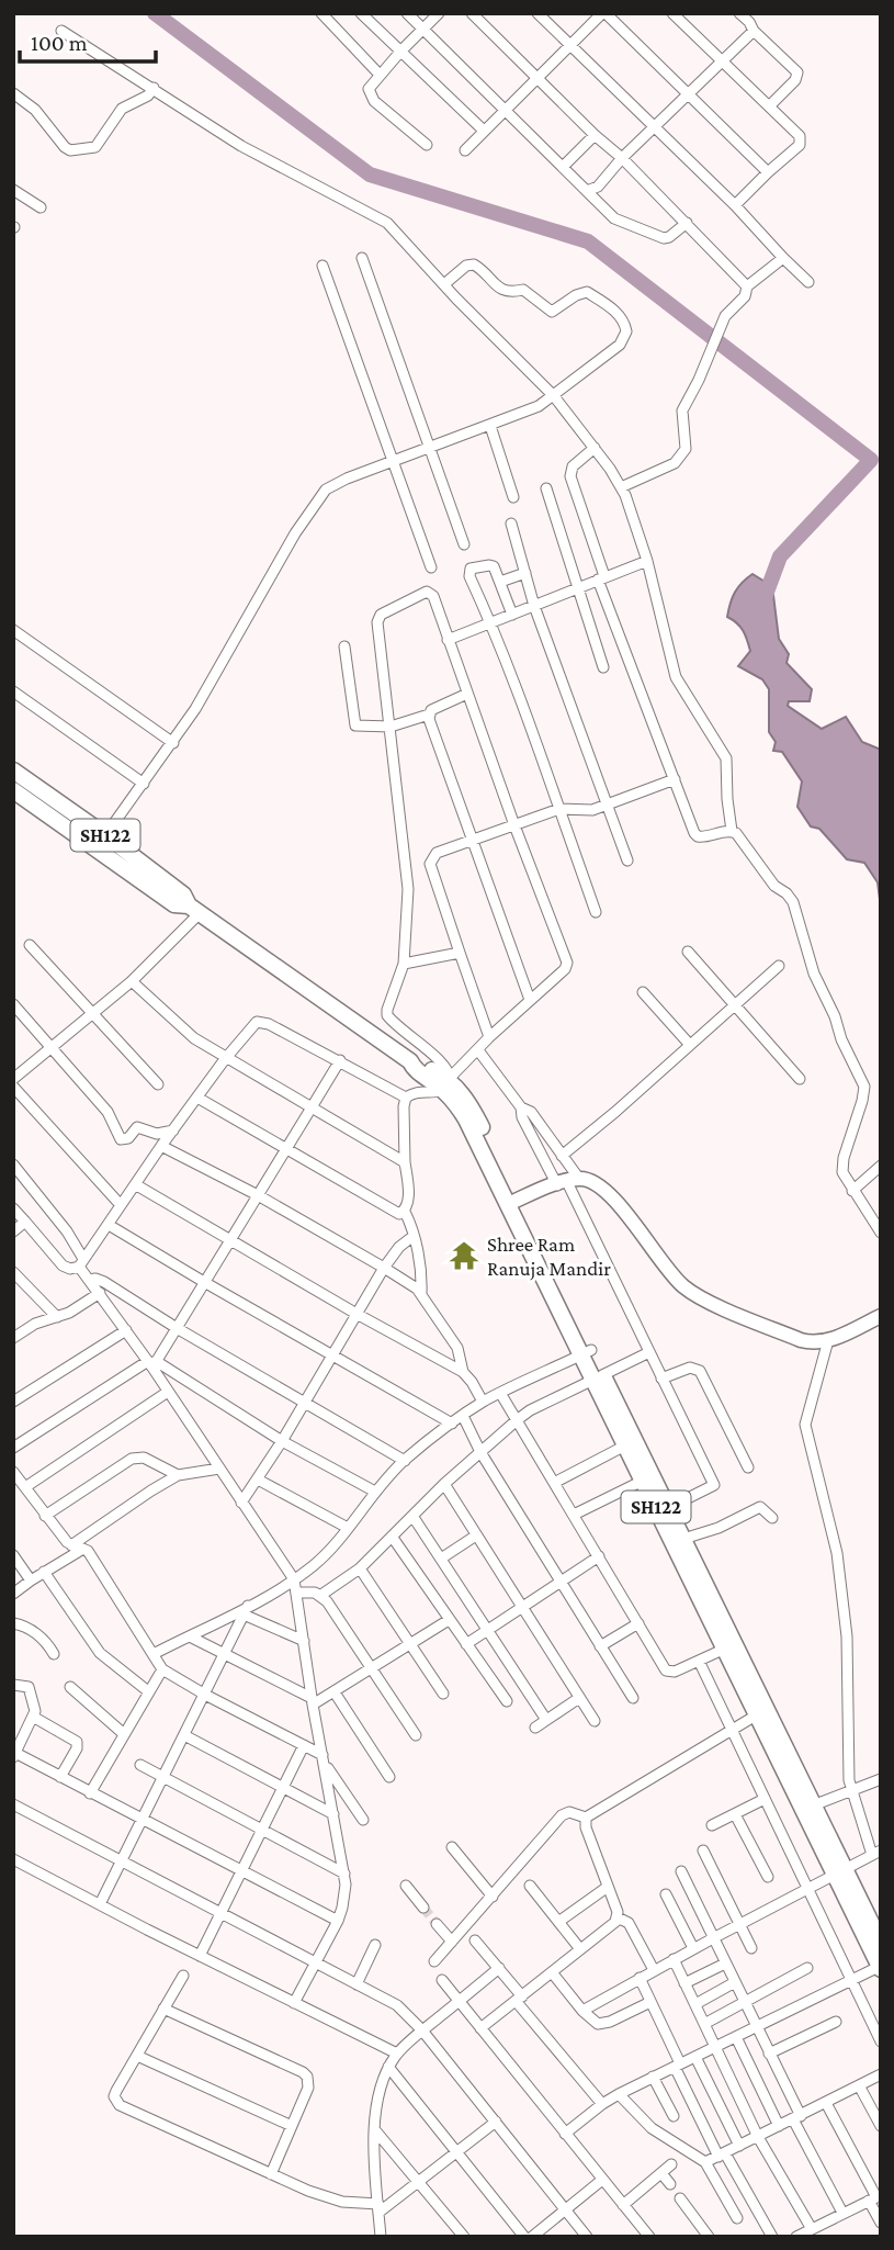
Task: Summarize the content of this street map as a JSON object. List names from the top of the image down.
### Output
{
  "streets": {
    "main road": ["SH122"]
  },
  "places": {
    "temple": ["Shree Ram Ranuja Mandir"]
  },
  "scale_bar": "100 m"
}
